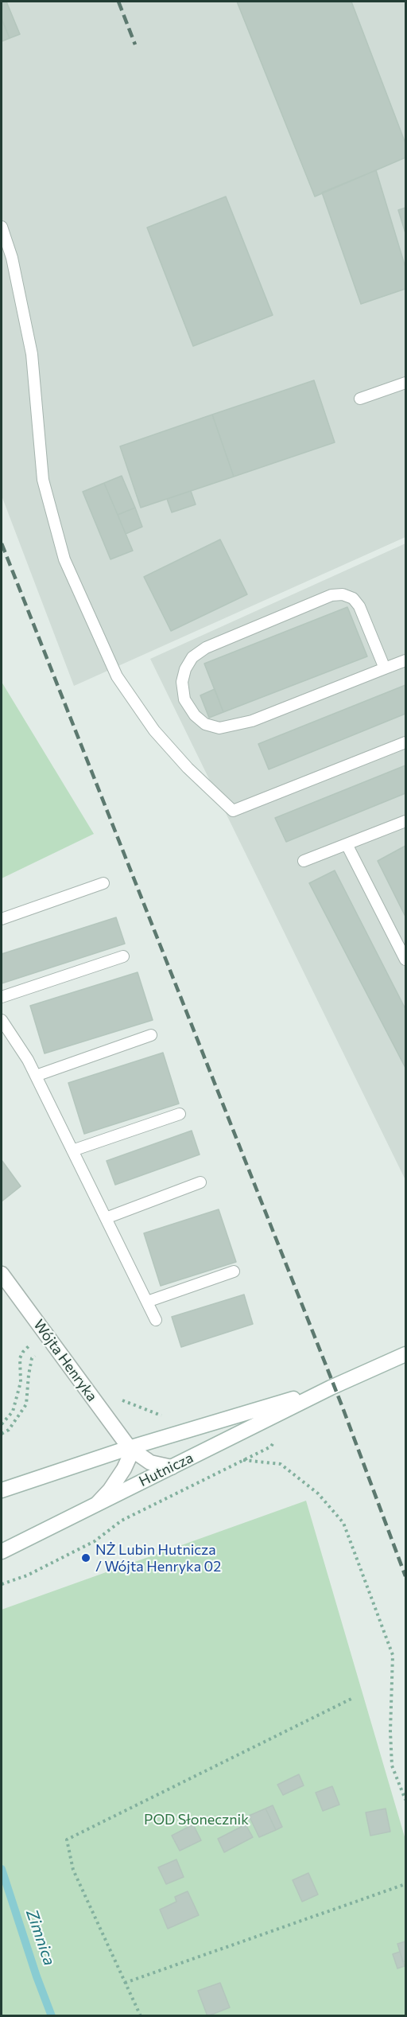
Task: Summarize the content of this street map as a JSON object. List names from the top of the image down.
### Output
{
  "streets": {
    "main road": ["Wójta Henryka", "Hutnicza"]
  },
  "crossings": [
    ["Wójta Henryka", "Hutnicza"]
  ],
  "water": ["Zimnica"],
  "parks": ["POD Słonecznik"],
  "places": ["NŻ Lubin Hutnicza / Wójta Henryka 02"]
}
